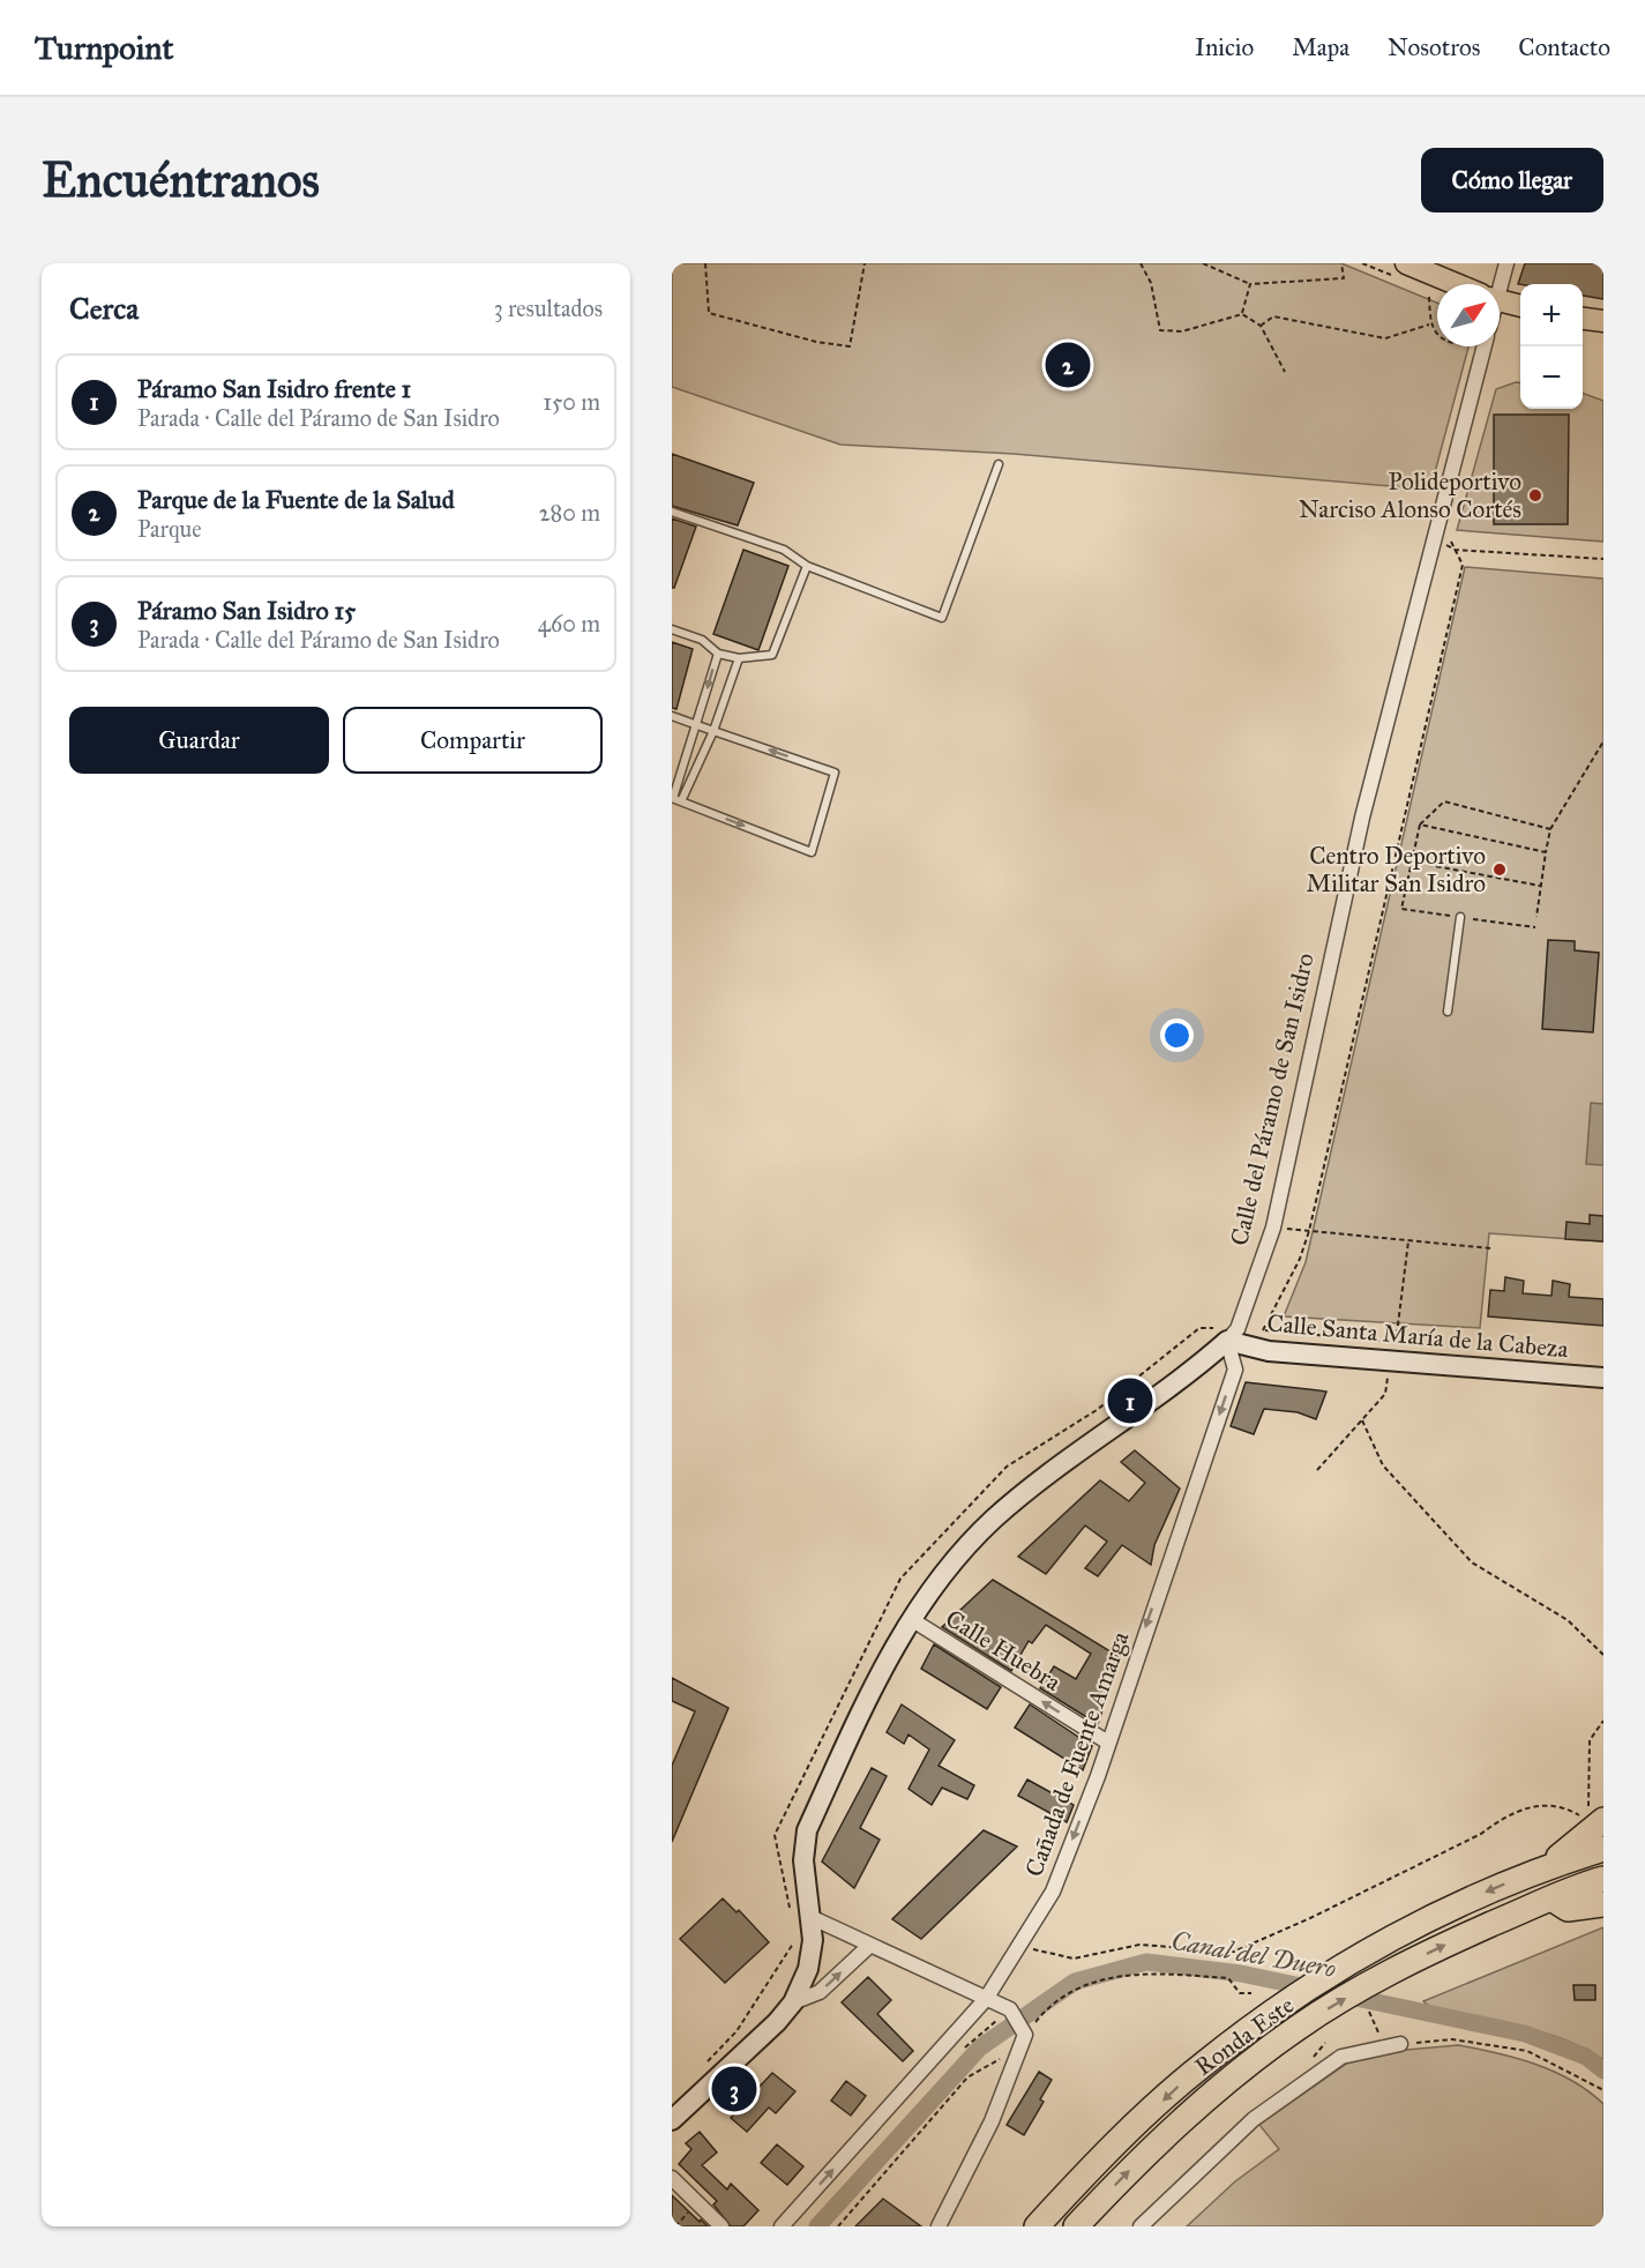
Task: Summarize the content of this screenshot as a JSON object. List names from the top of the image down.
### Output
{
  "streets": {
    "highway": ["Ronda Este"],
    "street": [
      "Calle del Páramo de San Isidro",
      "Calle Santa María de la Cabeza",
      "Calle Huebra",
      "Cañada de Fuente Amarga"
    ]
  },
  "crossings": [
    ["Calle del Páramo de San Isidro", "Calle Santa María de la Cabeza"],
    ["Calle del Páramo de San Isidro", "Calle Huebra"],
    ["Calle del Páramo de San Isidro", "Cañada de Fuente Amarga"],
    ["Calle Santa María de la Cabeza", "Cañada de Fuente Amarga"],
    ["Calle Huebra", "Cañada de Fuente Amarga"]
  ],
  "one_way": ["Calle Huebra"],
  "water": ["Canal del Duero"],
  "places": ["Polideportivo Narciso Alonso Cortés", "Centro Deportivo Militar San Isidro"],
  "north": "top right",
  "page": {
    "header": "Turnpoint",
    "nav": [
      "Inicio",
      "Mapa",
      "Nosotros",
      "Contacto"
    ],
    "buttons": [
      "Cómo llegar",
      ["Guardar", "Compartir"]
    ],
    "title": "Encuéntranos",
    "heading": ["Cerca", "3 resultados"],
    "map_buttons": ["+", "−"],
    "pins": ["2", "1", "3"],
    "list": [
      {
        "mark": "1",
        "name": "Páramo San Isidro frente 1",
        "note": "Parada · Calle del Páramo de San Isidro",
        "value": "150 m"
      },
      {
        "mark": "2",
        "name": "Parque de la Fuente de la Salud",
        "note": "Parque",
        "value": "280 m"
      },
      {
        "mark": "3",
        "name": "Páramo San Isidro 15",
        "note": "Parada · Calle del Páramo de San Isidro",
        "value": "460 m"
      }
    ]
  }
}
